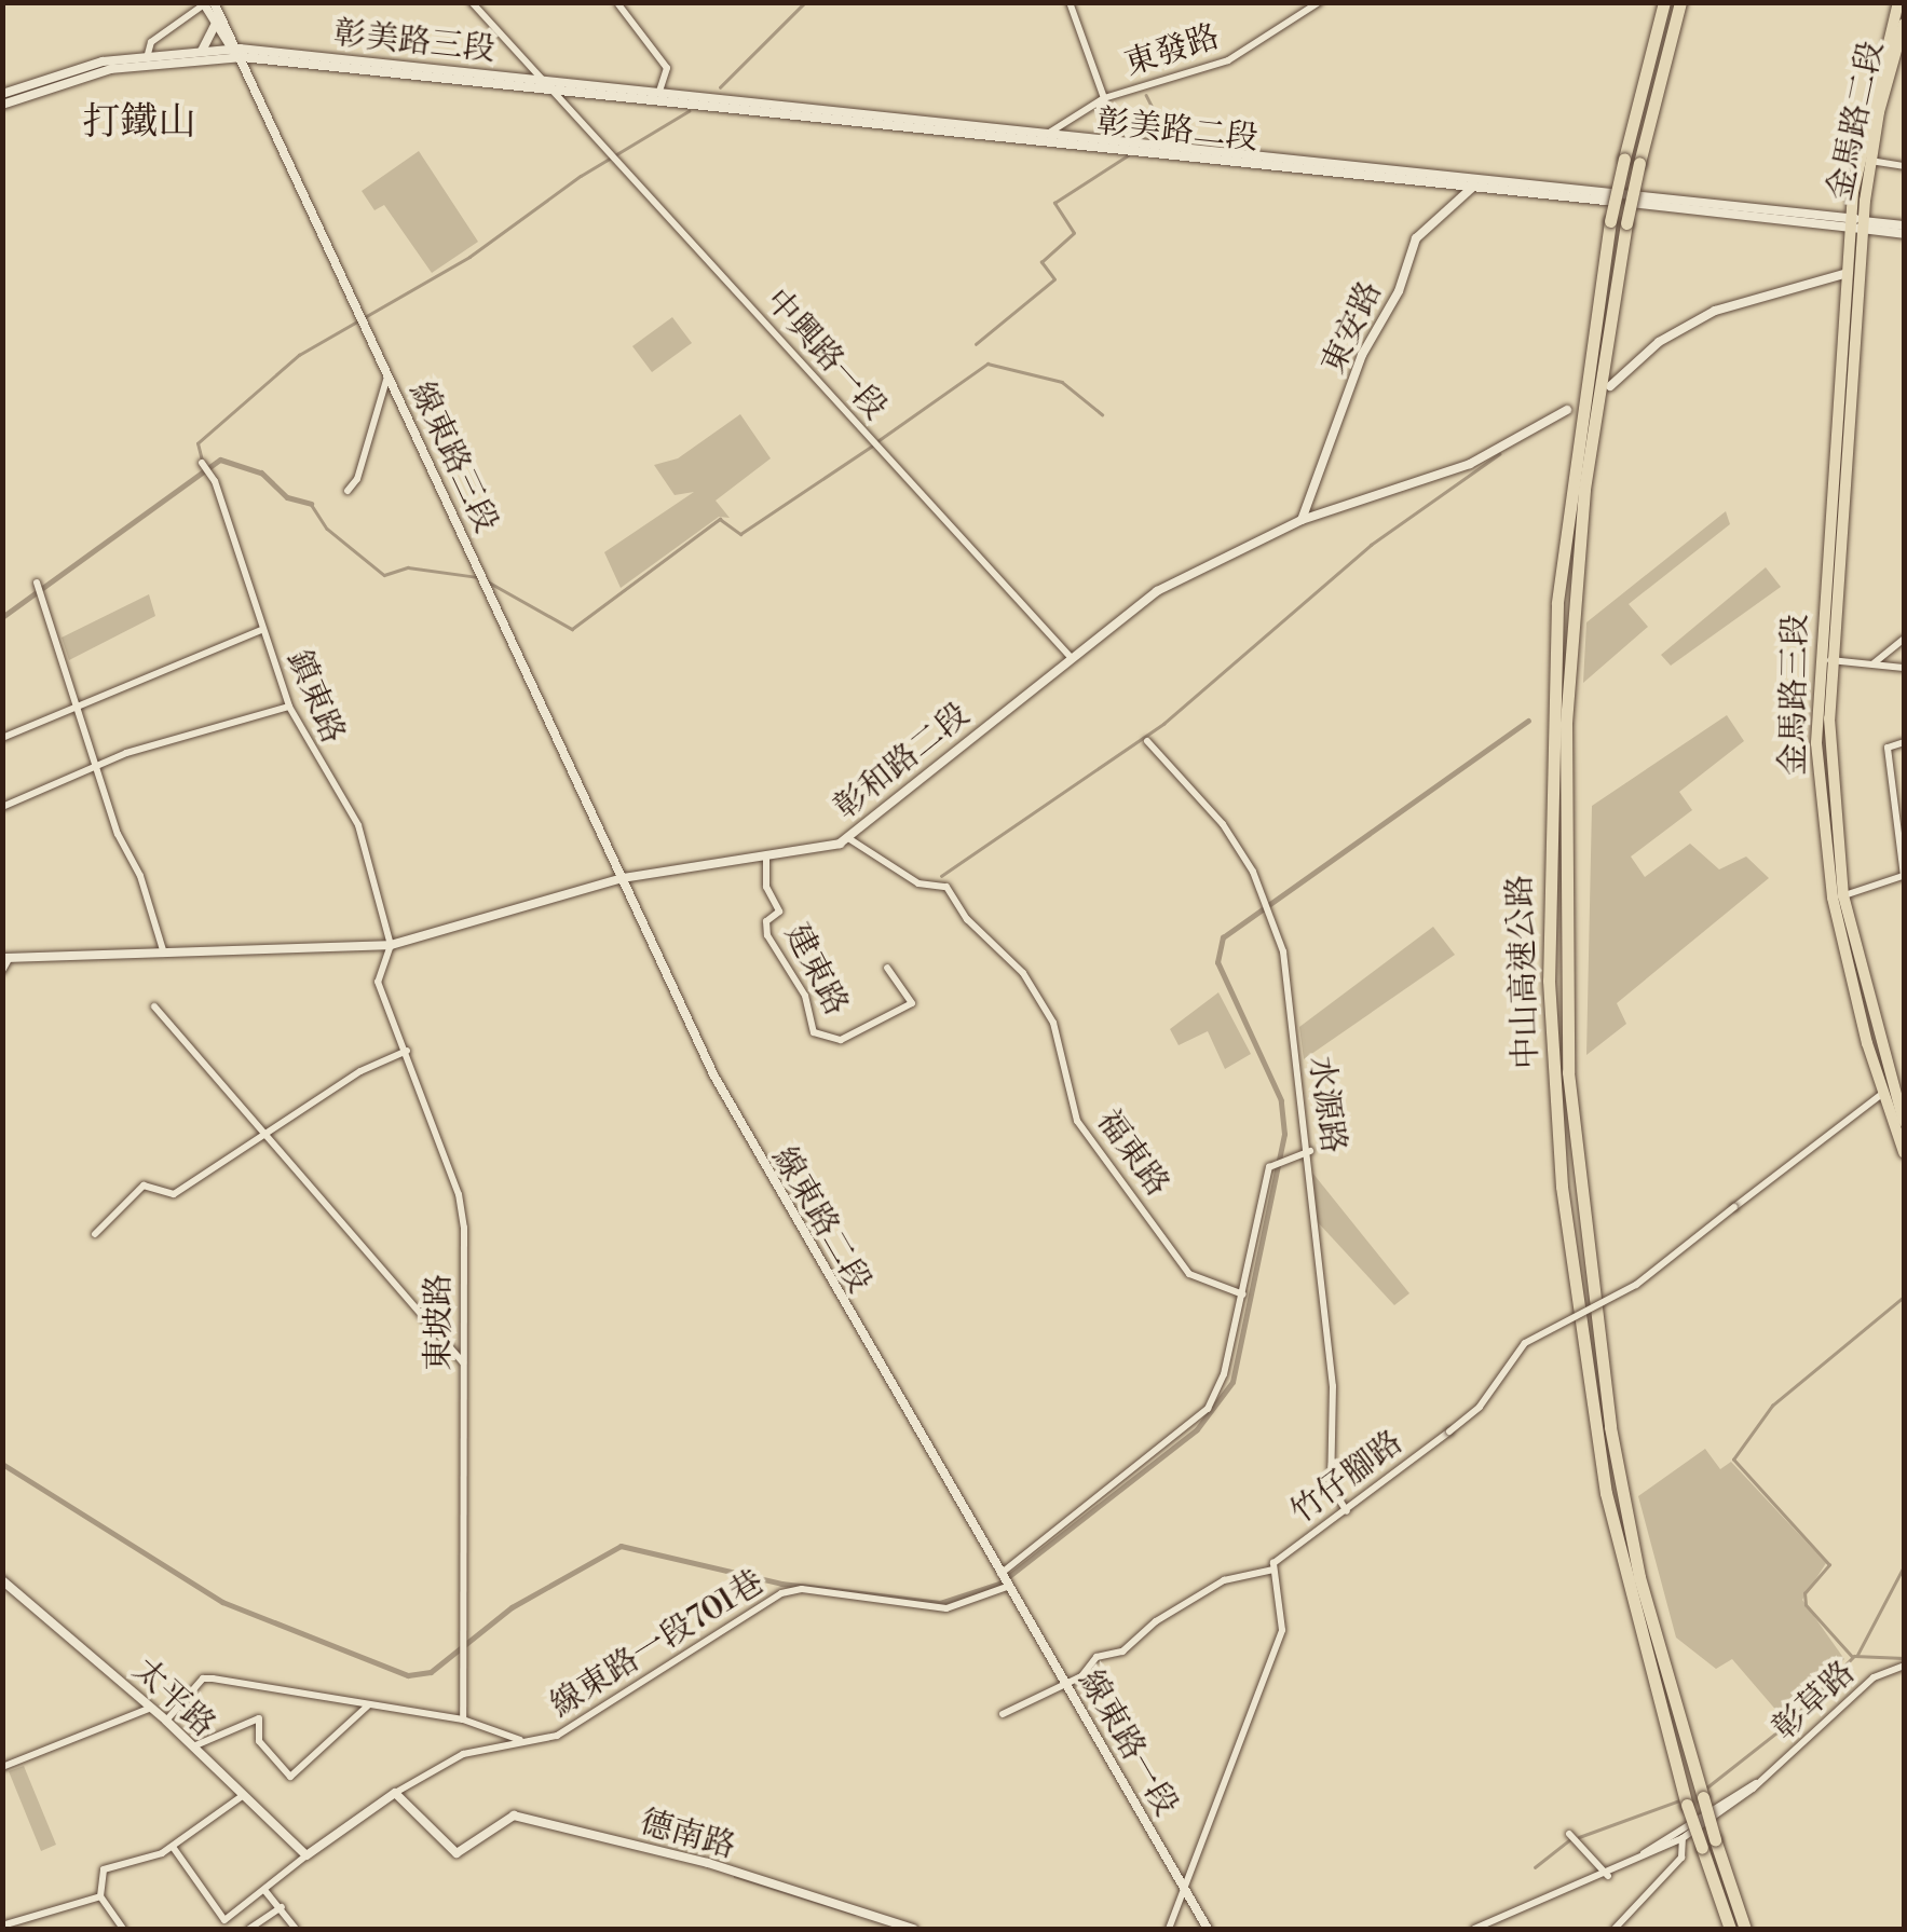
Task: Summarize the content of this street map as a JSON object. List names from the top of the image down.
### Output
{
  "streets": {
    "highway": ["中山高速公路"],
    "main road": [
      "彰美路三段",
      "金馬路二段",
      "彰美路二段",
      "東安路",
      "線東路三段",
      "金馬路三段",
      "彰和路二段",
      "線東路二段",
      "太平路",
      "線東路一段",
      "德南路"
    ],
    "street": [
      "東發路",
      "中興路一段",
      "鎮東路",
      "建東路",
      "水源路",
      "福東路",
      "東坡路",
      "竹仔腳路",
      "線東路一段701巷",
      "彰草路"
    ]
  },
  "crossings": [
    ["彰美路三段", "彰美路二段"],
    ["彰美路三段", "中興路一段"],
    ["彰美路三段", "線東路三段"],
    ["東發路", "彰美路二段"],
    ["金馬路二段", "彰美路二段"],
    ["金馬路二段", "金馬路三段"],
    ["彰美路二段", "東安路"],
    ["彰美路二段", "金馬路三段"],
    ["東安路", "彰和路二段"],
    ["中興路一段", "彰和路二段"],
    ["線東路三段", "彰和路二段"],
    ["線東路三段", "線東路二段"],
    ["金馬路三段", "竹仔腳路"],
    ["鎮東路", "彰和路二段"],
    ["鎮東路", "東坡路"],
    ["彰和路二段", "建東路"],
    ["彰和路二段", "福東路"],
    ["彰和路二段", "線東路二段"],
    ["彰和路二段", "東坡路"],
    ["水源路", "竹仔腳路"],
    ["水源路", "線東路一段701巷"],
    ["福東路", "線東路一段701巷"],
    ["線東路二段", "線東路一段701巷"],
    ["線東路二段", "線東路一段"],
    ["線東路一段701巷", "線東路一段"],
    ["線東路一段701巷", "德南路"]
  ],
  "districts": ["打鐵山"]
}
